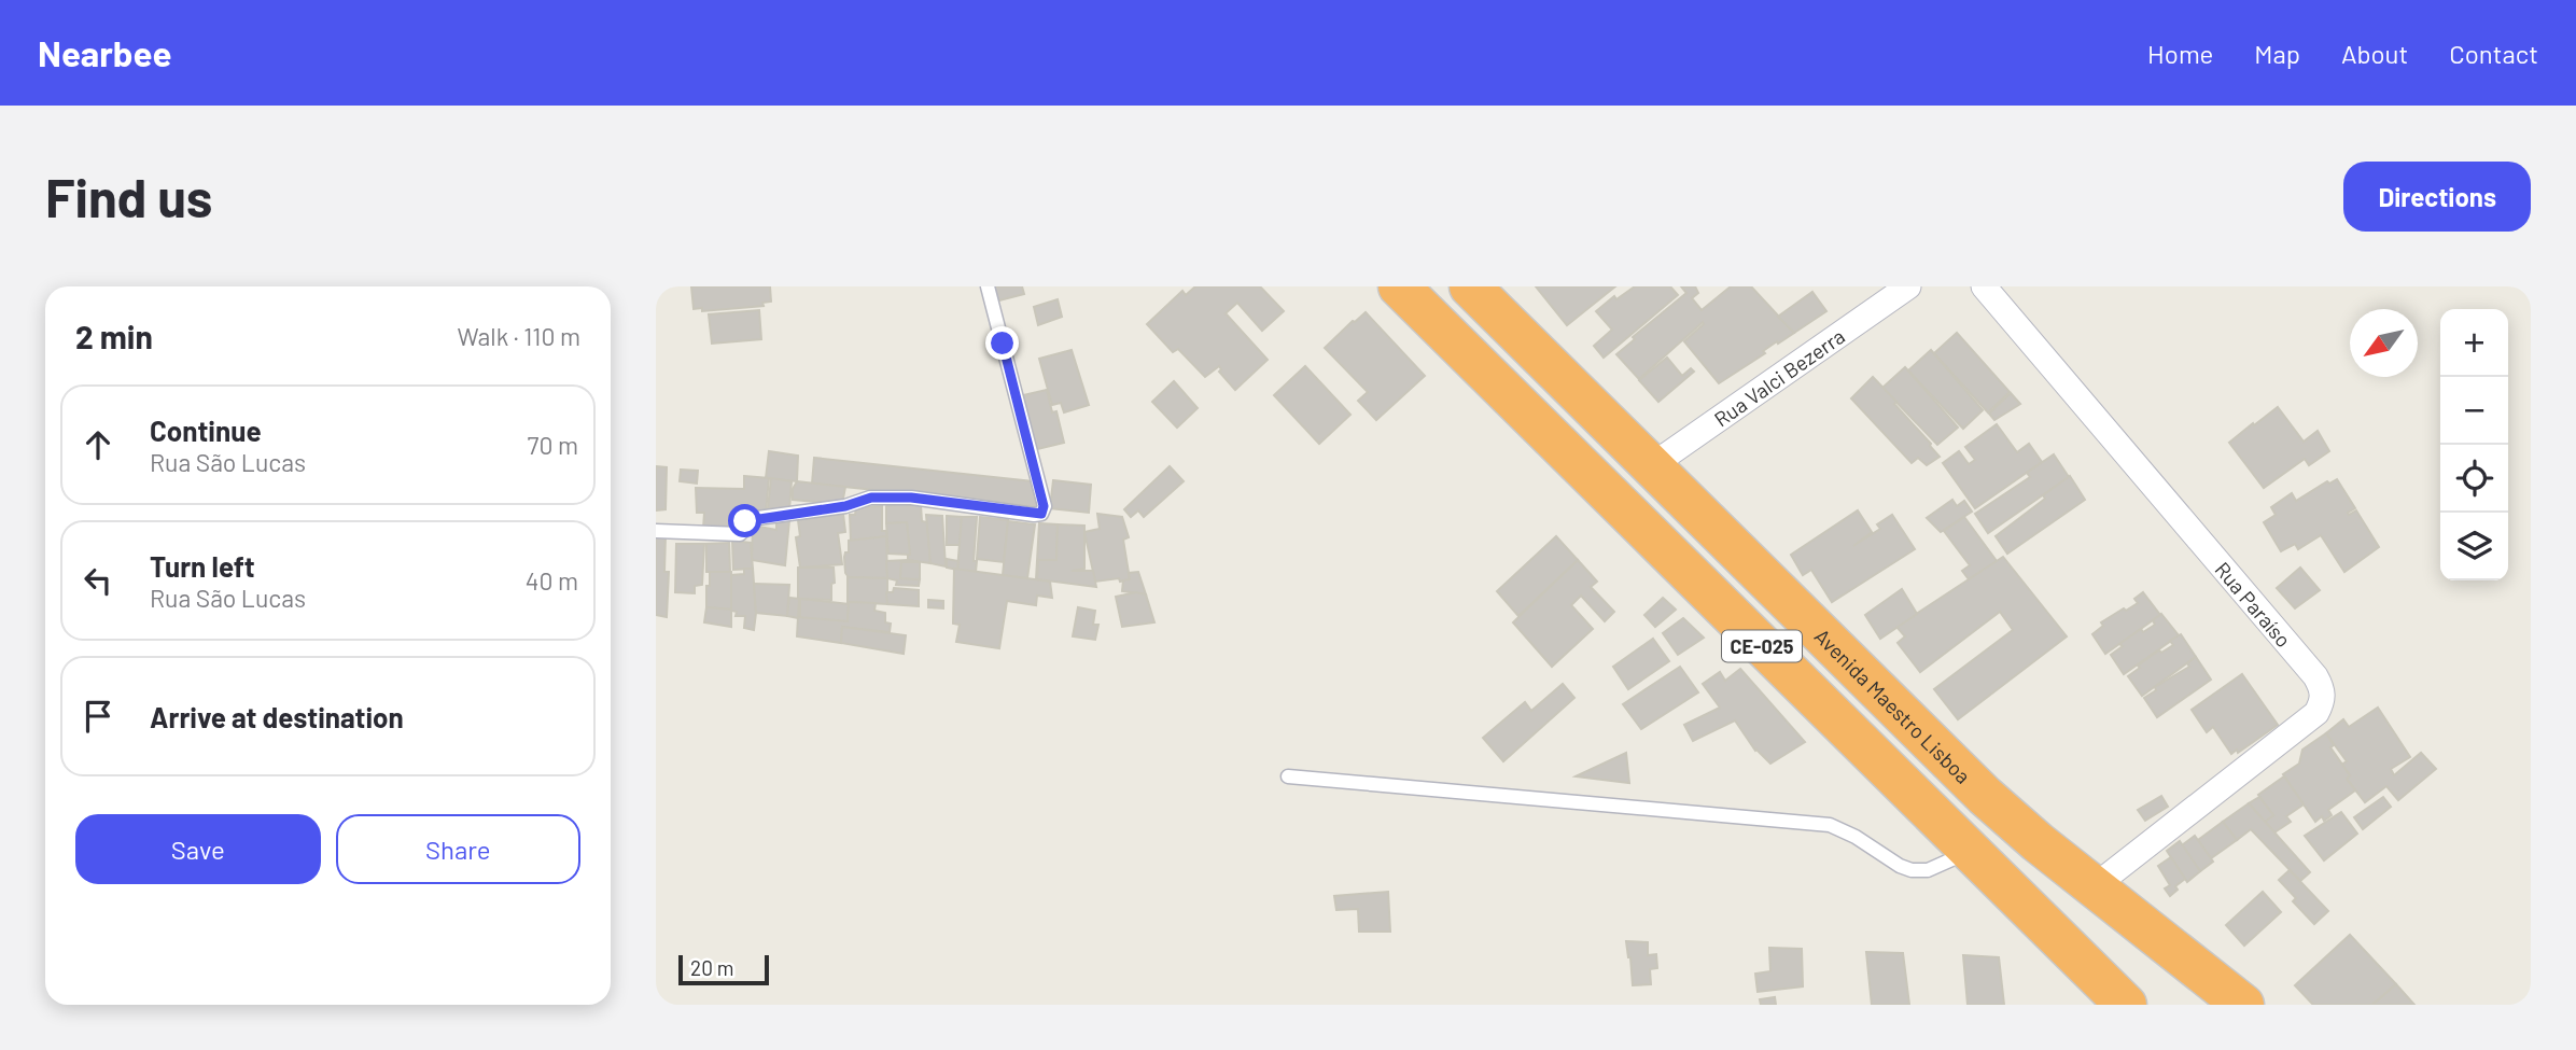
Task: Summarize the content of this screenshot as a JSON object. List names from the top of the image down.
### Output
{
  "streets": {
    "highway": ["CE-025", "Avenida Maestro Lisboa"],
    "street": ["Rua Valci Bezerra", "Rua Paraíso"]
  },
  "crossings": [
    ["Rua Valci Bezerra", "Avenida Maestro Lisboa"],
    ["Rua Paraíso", "Avenida Maestro Lisboa"]
  ],
  "scale_bar": "20 m",
  "north": "bottom left",
  "page": {
    "header": "Nearbee",
    "nav": [
      "Home",
      "Map",
      "About",
      "Contact"
    ],
    "buttons": [
      "Directions",
      ["Save", "Share"]
    ],
    "title": "Find us",
    "heading": ["2 min", "Walk · 110 m"],
    "map_buttons": ["+", "−"],
    "list": [
      ["Continue", "Rua São Lucas", "70 m"],
      ["Turn left", "Rua São Lucas", "40 m"],
      "Arrive at destination"
    ],
    "scale": "20 m"
  }
}
